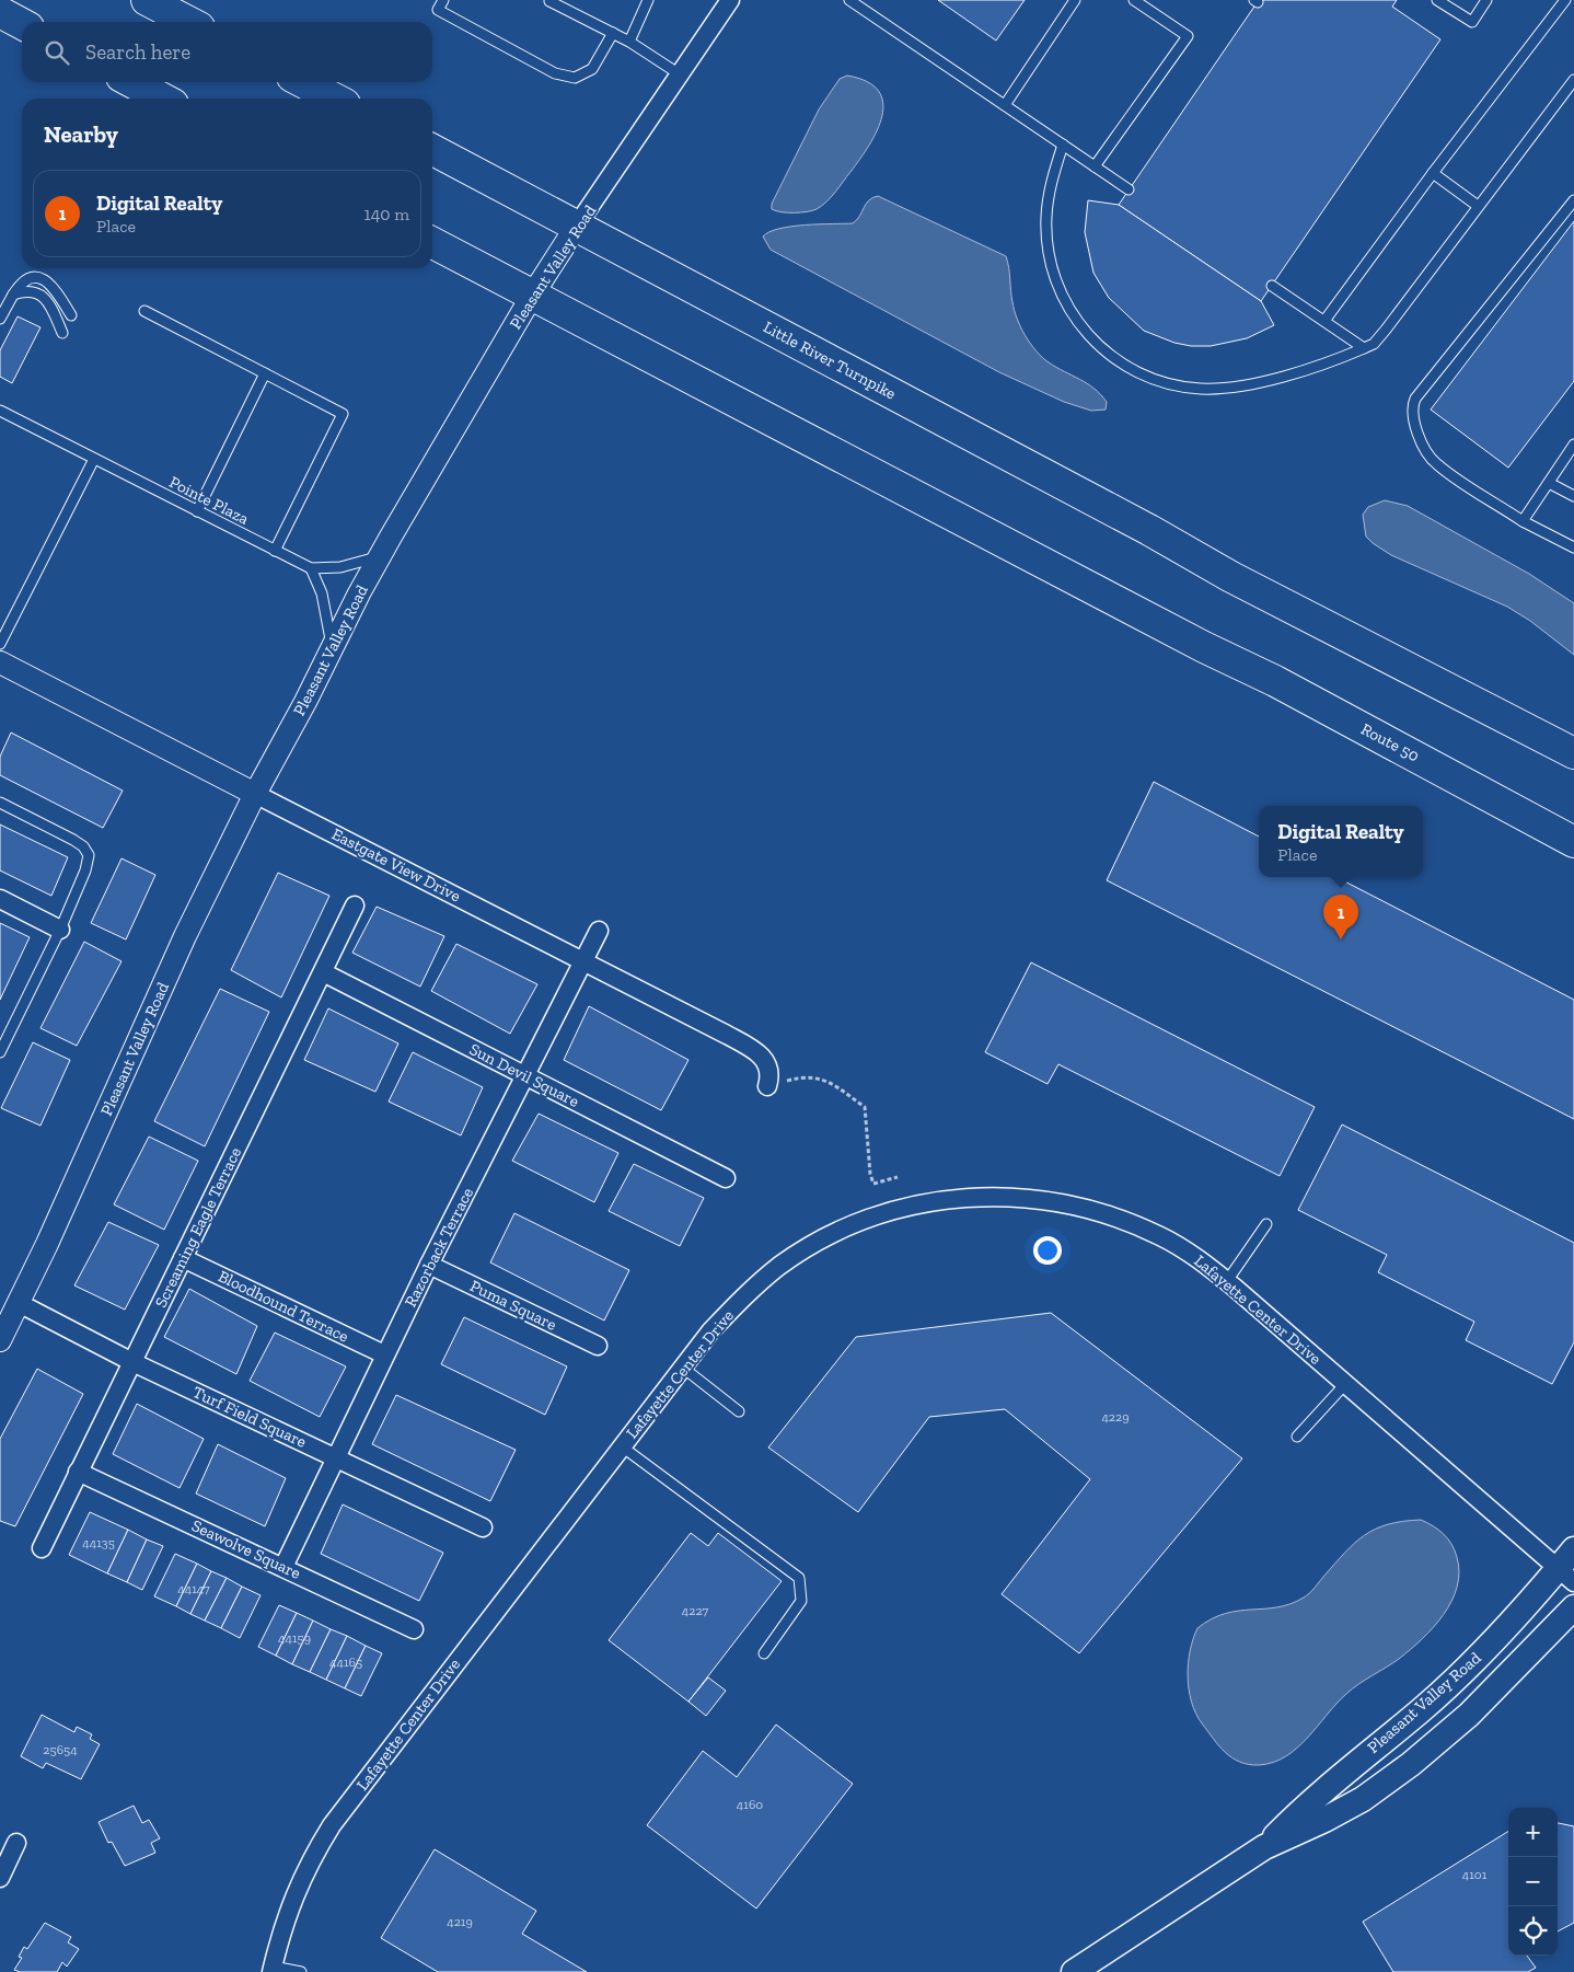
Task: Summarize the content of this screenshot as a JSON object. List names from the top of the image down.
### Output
{
  "streets": {
    "highway": ["Little River Turnpike", "Route 50"],
    "main road": ["Pleasant Valley Road"],
    "street": [
      "Eastgate View Drive",
      "Sun Devil Square",
      "Screaming Eagle Terrace",
      "Razorback Terrace",
      "Puma Square",
      "Bloodhound Terrace",
      "Lafayette Center Drive",
      "Turf Field Square",
      "Seawolve Square"
    ],
    "lane": ["Pointe Plaza"]
  },
  "crossings": [
    ["Pleasant Valley Road", "Little River Turnpike"],
    ["Pleasant Valley Road", "Route 50"],
    ["Pleasant Valley Road", "Eastgate View Drive"],
    ["Pleasant Valley Road", "Lafayette Center Drive"],
    ["Pleasant Valley Road", "Turf Field Square"],
    ["Eastgate View Drive", "Razorback Terrace"],
    ["Sun Devil Square", "Screaming Eagle Terrace"],
    ["Sun Devil Square", "Razorback Terrace"],
    ["Screaming Eagle Terrace", "Bloodhound Terrace"],
    ["Screaming Eagle Terrace", "Turf Field Square"],
    ["Screaming Eagle Terrace", "Seawolve Square"],
    ["Razorback Terrace", "Puma Square"],
    ["Razorback Terrace", "Bloodhound Terrace"],
    ["Razorback Terrace", "Turf Field Square"],
    ["Razorback Terrace", "Seawolve Square"]
  ],
  "house_numbers": [
    "4229",
    "44135",
    "44147",
    "4227",
    "44159",
    "44165",
    "25654",
    "4160",
    "4101",
    "4219"
  ],
  "page": {
    "search": "Search here",
    "heading": "Nearby",
    "list": [
      {
        "mark": "1",
        "name": "Digital Realty",
        "note": "Place",
        "value": "140 m"
      }
    ],
    "popup": ["Digital Realty", "Place"],
    "pins": "1",
    "map_buttons": ["+", "−"]
  }
}
